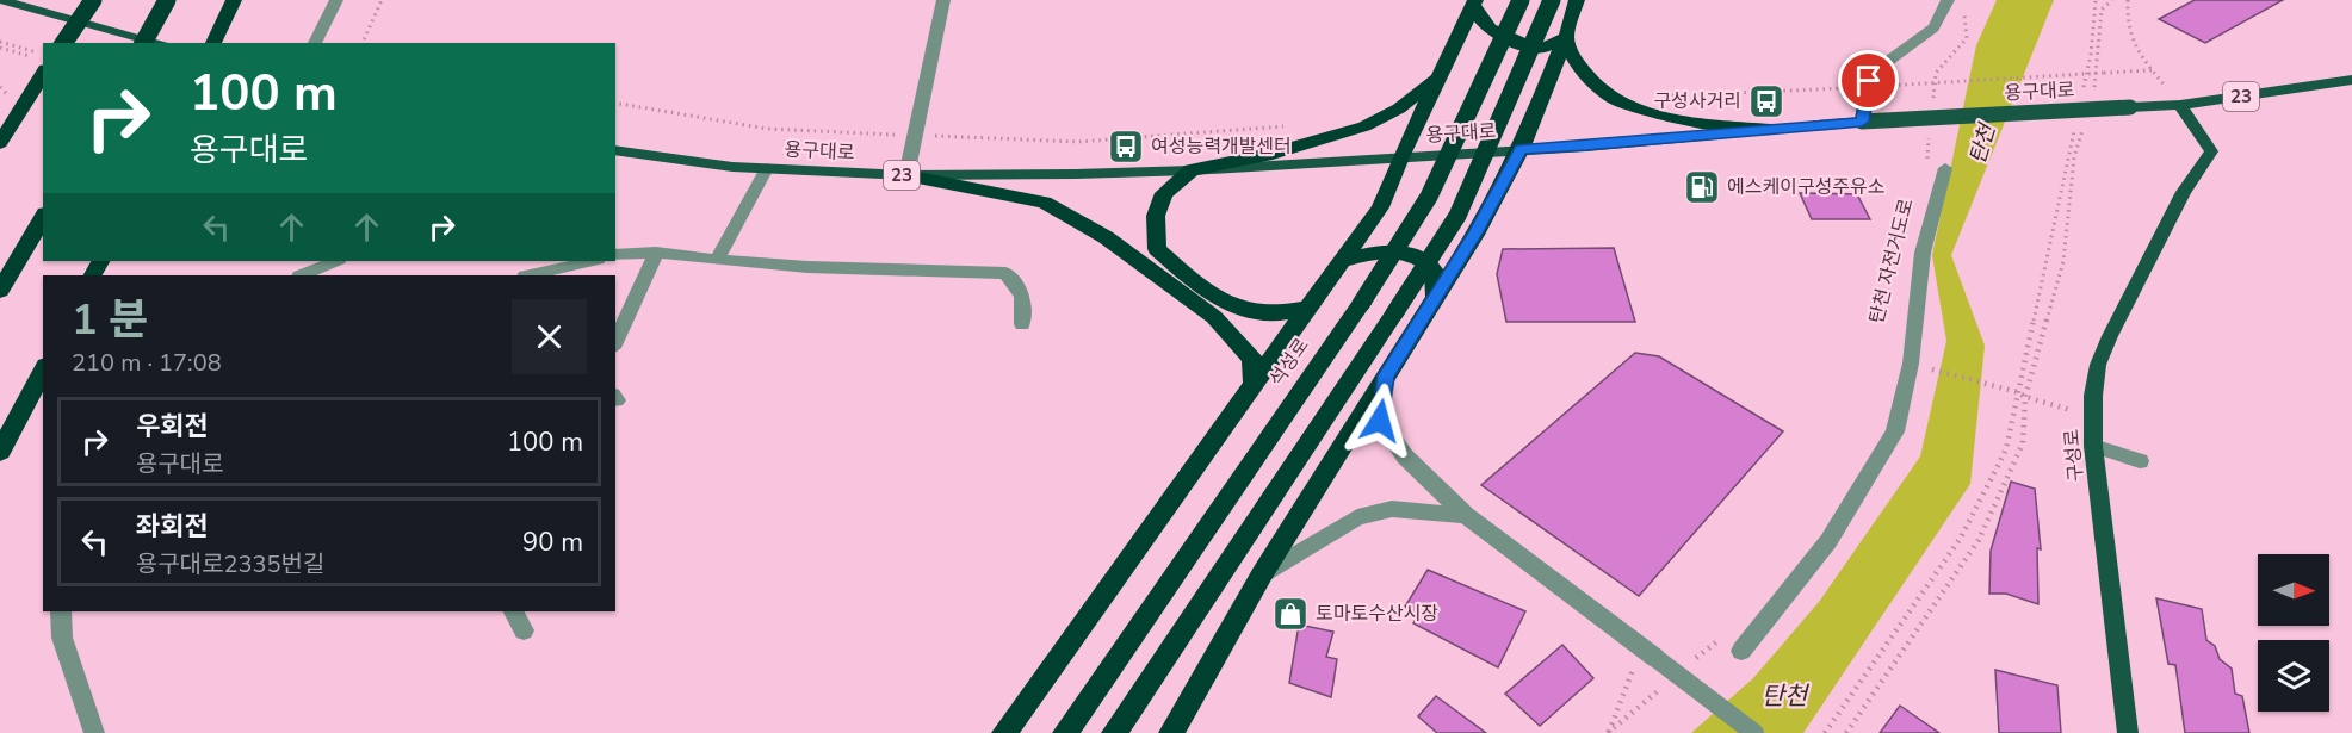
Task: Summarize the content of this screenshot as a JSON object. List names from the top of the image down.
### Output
{
  "streets": {
    "highway": ["석성로"],
    "main road": ["용구대로", "23", "구성로"]
  },
  "crossings": [
    ["용구대로", "구성로"]
  ],
  "water": ["탄천"],
  "places": {
    "bus stop": ["구성사거리", "여성능력개발센터"],
    "fuel station": ["에스케이구성주유소"],
    "shop": ["토마토수산시장"]
  },
  "north": "right",
  "page": {
    "turn": ["100 m", "용구대로"],
    "heading": ["1 분", "210 m · 17:08"],
    "list": [
      {
        "name": "우회전",
        "note": "용구대로",
        "value": "100 m"
      },
      {
        "name": "좌회전",
        "note": "용구대로2335번길",
        "value": "90 m"
      }
    ]
  }
}
